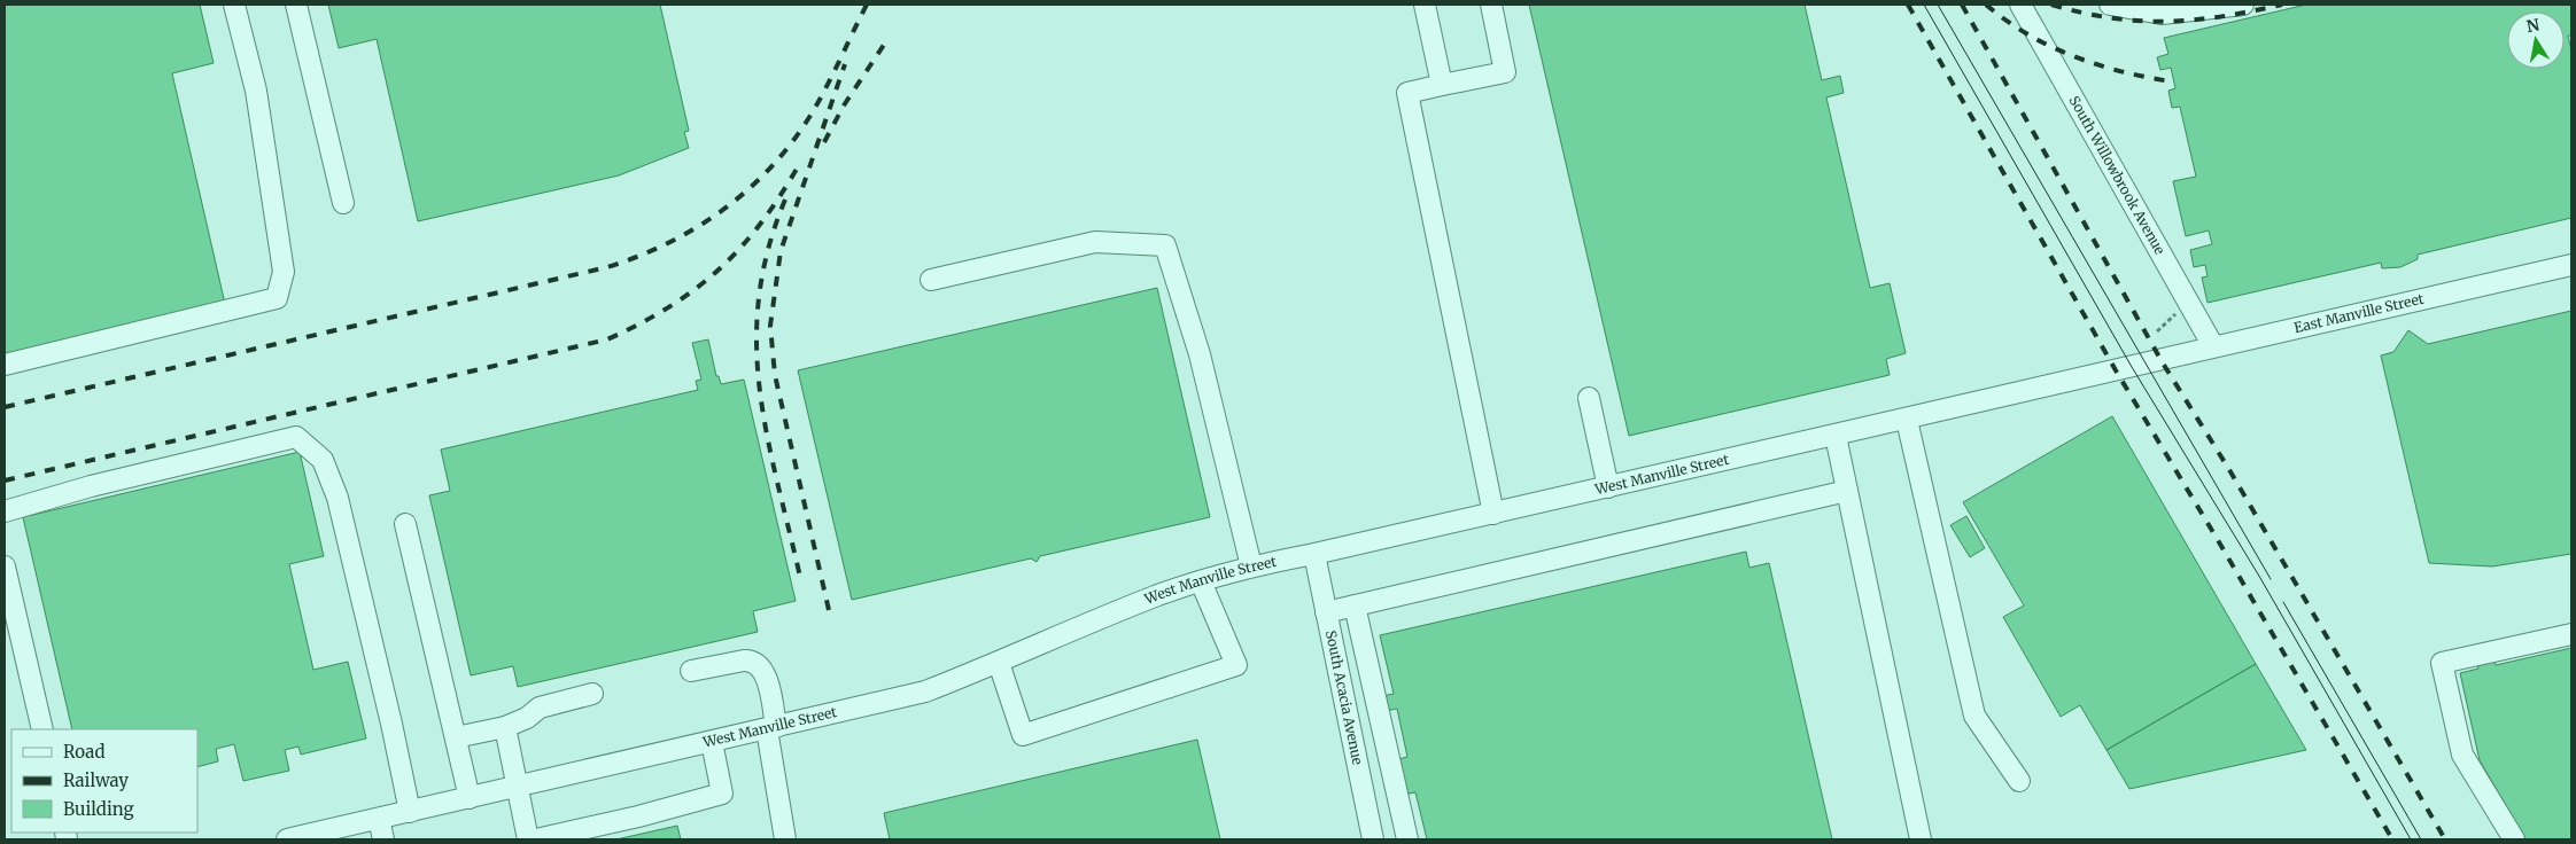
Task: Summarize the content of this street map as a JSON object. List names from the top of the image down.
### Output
{
  "streets": {
    "street": [
      "South Willowbrook Avenue",
      "East Manville Street",
      "West Manville Street",
      "South Acacia Avenue"
    ]
  },
  "crossings": [
    ["South Willowbrook Avenue", "East Manville Street"],
    ["East Manville Street", "West Manville Street"],
    ["West Manville Street", "South Acacia Avenue"]
  ],
  "legend": ["Road", "Railway", "Building"],
  "north": "top"
}
